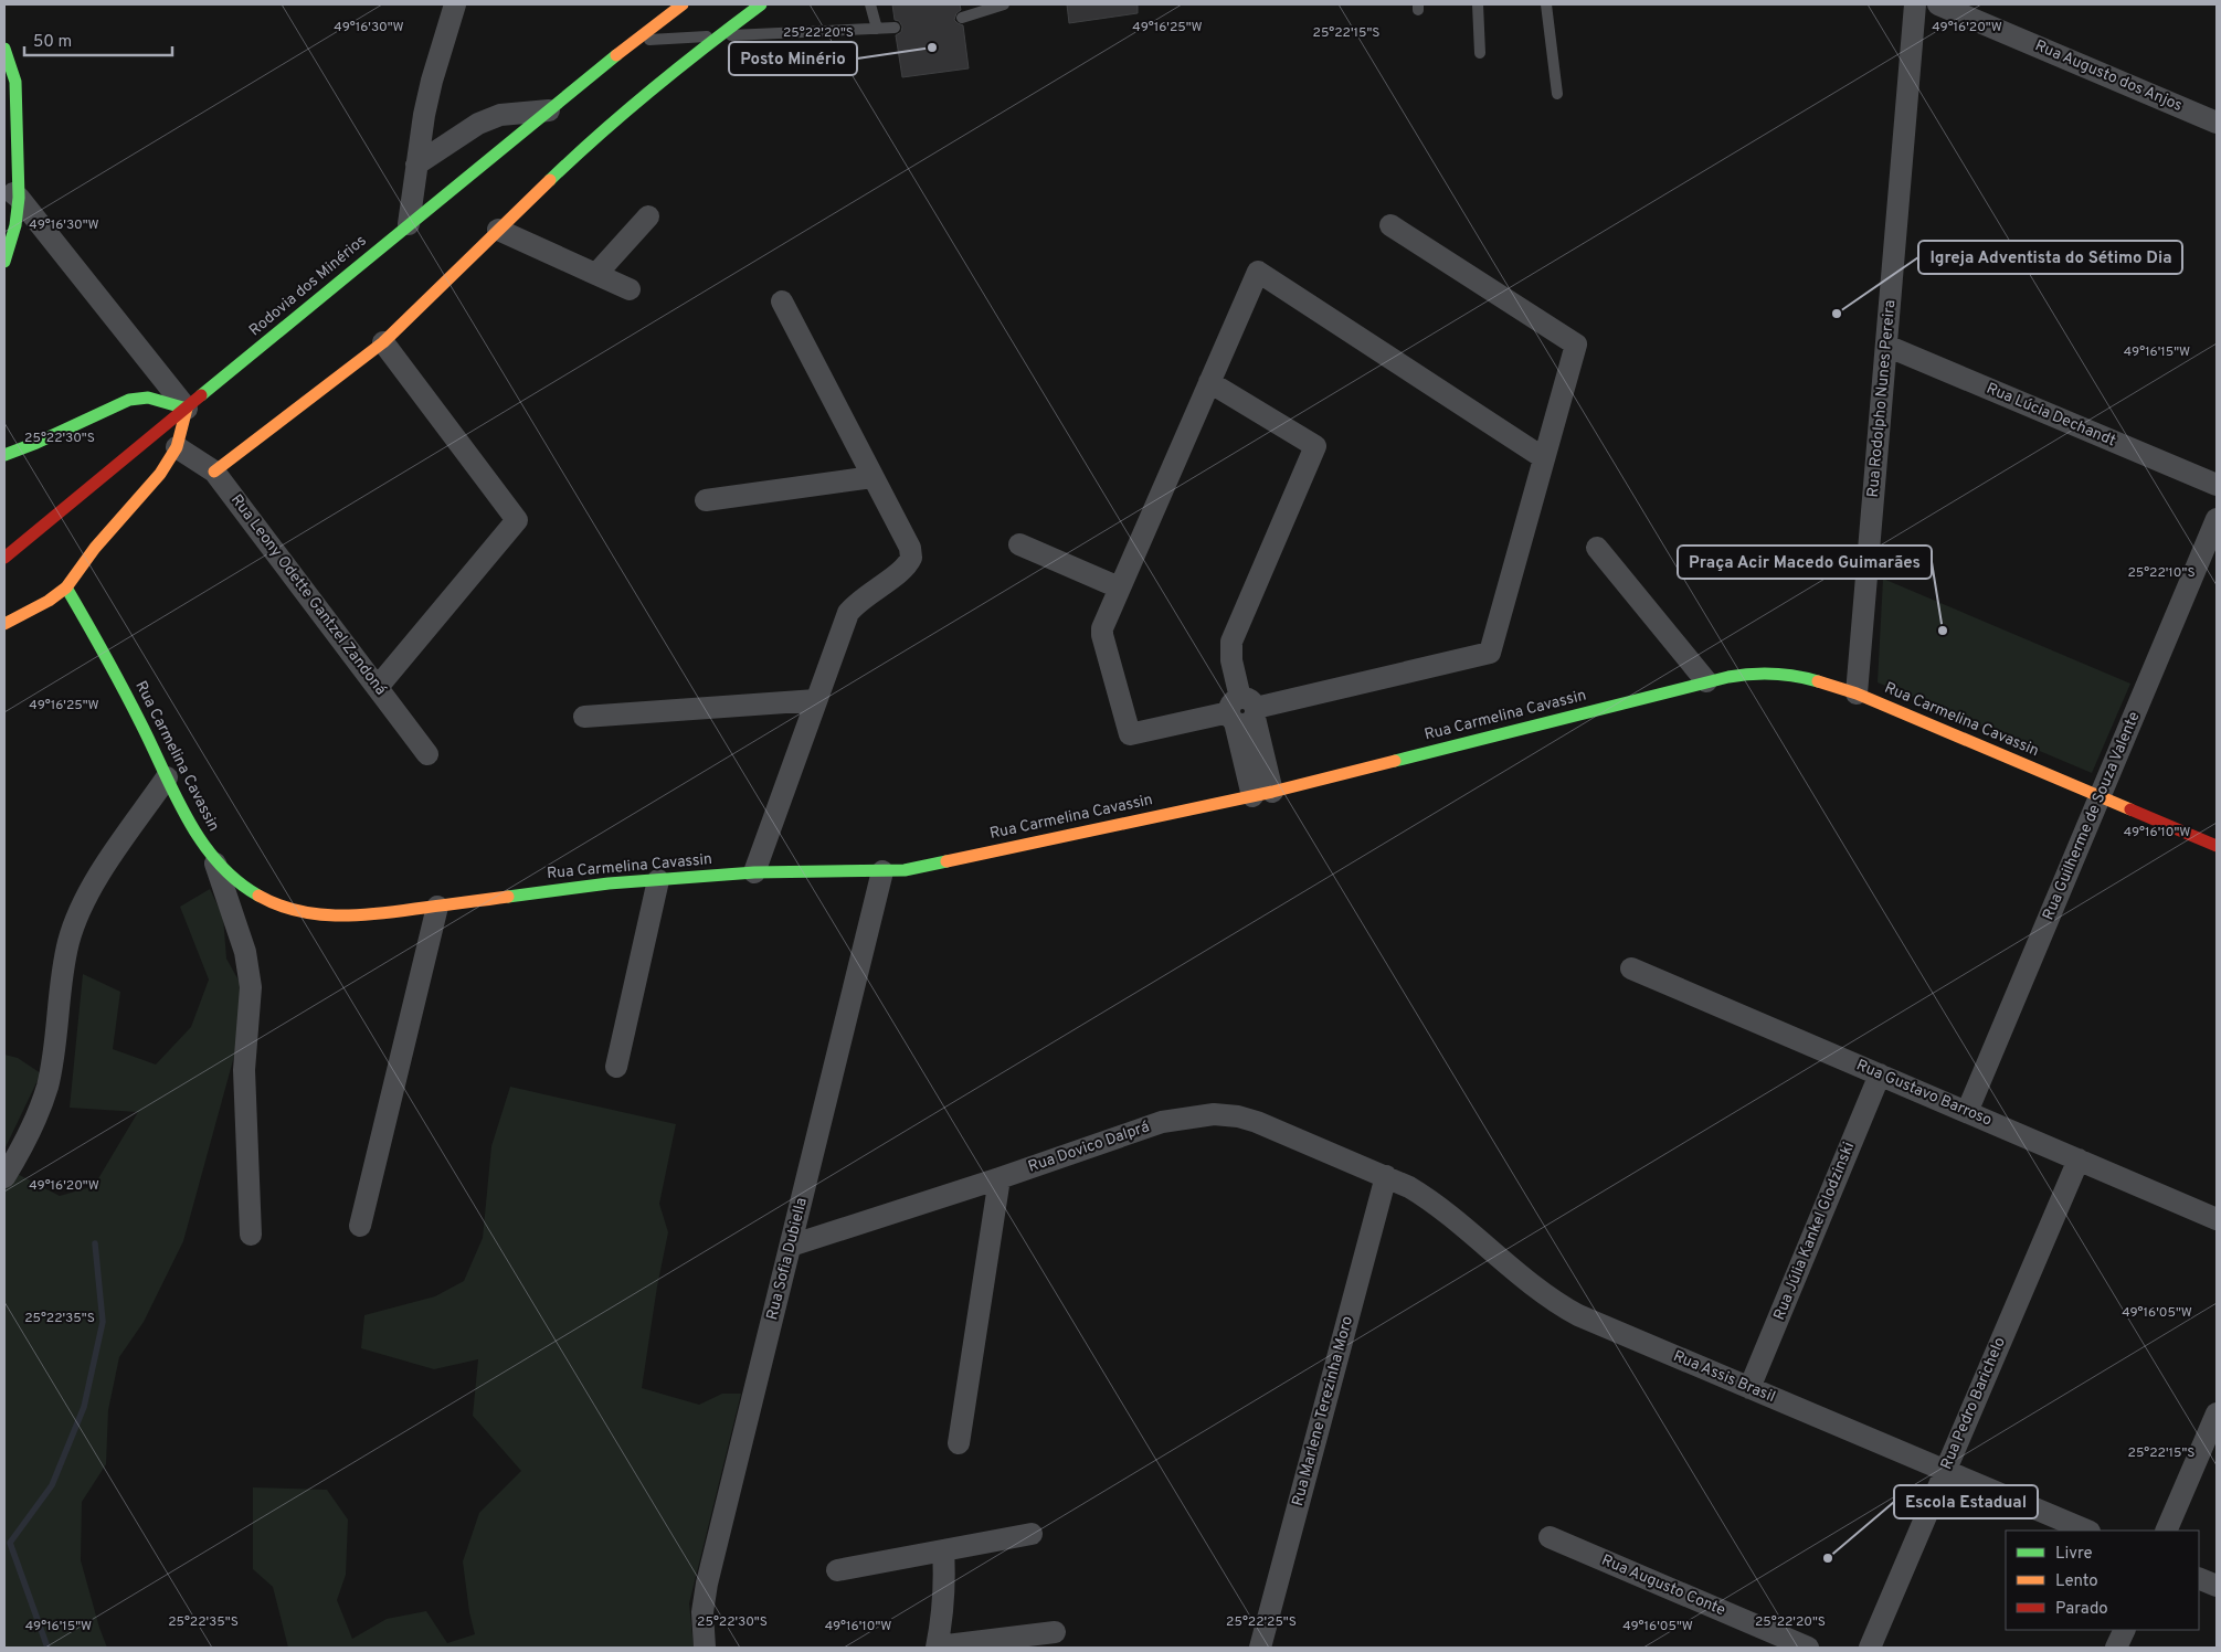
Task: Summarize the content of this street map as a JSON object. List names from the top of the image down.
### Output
{
  "streets": {
    "main road": ["Rodovia dos Minérios", "Rua Carmelina Cavassin"],
    "street": [
      "Rua Augusto dos Anjos",
      "Rua Rodolpho Nunes Pereira",
      "Rua Lúcia Dechandt",
      "Rua Leony Odette Gantzel Zandoná",
      "Rua Guilherme de Souza Valente",
      "Rua Gustavo Barroso",
      "Rua Dovico Dalprá",
      "Rua Júlia Kankel Glodzinski",
      "Rua Sofia Dubiella",
      "Rua Assis Brasil",
      "Rua Pedro Barichelo",
      "Rua Marlene Terezinha Moro",
      "Rua Augusto Conte"
    ]
  },
  "crossings": [
    ["Rua Rodolpho Nunes Pereira", "Rua Lúcia Dechandt"],
    ["Rua Rodolpho Nunes Pereira", "Rua Carmelina Cavassin"],
    ["Rua Carmelina Cavassin", "Rua Guilherme de Souza Valente"],
    ["Rua Carmelina Cavassin", "Rua Sofia Dubiella"],
    ["Rua Guilherme de Souza Valente", "Rua Gustavo Barroso"],
    ["Rua Gustavo Barroso", "Rua Júlia Kankel Glodzinski"],
    ["Rua Gustavo Barroso", "Rua Pedro Barichelo"],
    ["Rua Dovico Dalprá", "Rua Sofia Dubiella"],
    ["Rua Dovico Dalprá", "Rua Assis Brasil"],
    ["Rua Dovico Dalprá", "Rua Marlene Terezinha Moro"],
    ["Rua Júlia Kankel Glodzinski", "Rua Assis Brasil"],
    ["Rua Assis Brasil", "Rua Pedro Barichelo"],
    ["Rua Assis Brasil", "Rua Marlene Terezinha Moro"]
  ],
  "places": [
    "Posto Minério",
    "Igreja Adventista do Sétimo Dia",
    "Praça Acir Macedo Guimarães",
    "Escola Estadual"
  ],
  "legend": ["Livre", "Lento", "Parado"],
  "scale_bar": "50 m",
  "coordinates": [
    "49°16'30\"W",
    "49°16'25\"W",
    "49°16'20\"W",
    "25°22'20\"S",
    "25°22'15\"S",
    "49°16'15\"W",
    "25°22'30\"S",
    "25°22'10\"S",
    "49°16'10\"W",
    "49°16'05\"W",
    "25°22'35\"S",
    "25°22'25\"S"
  ]
}
